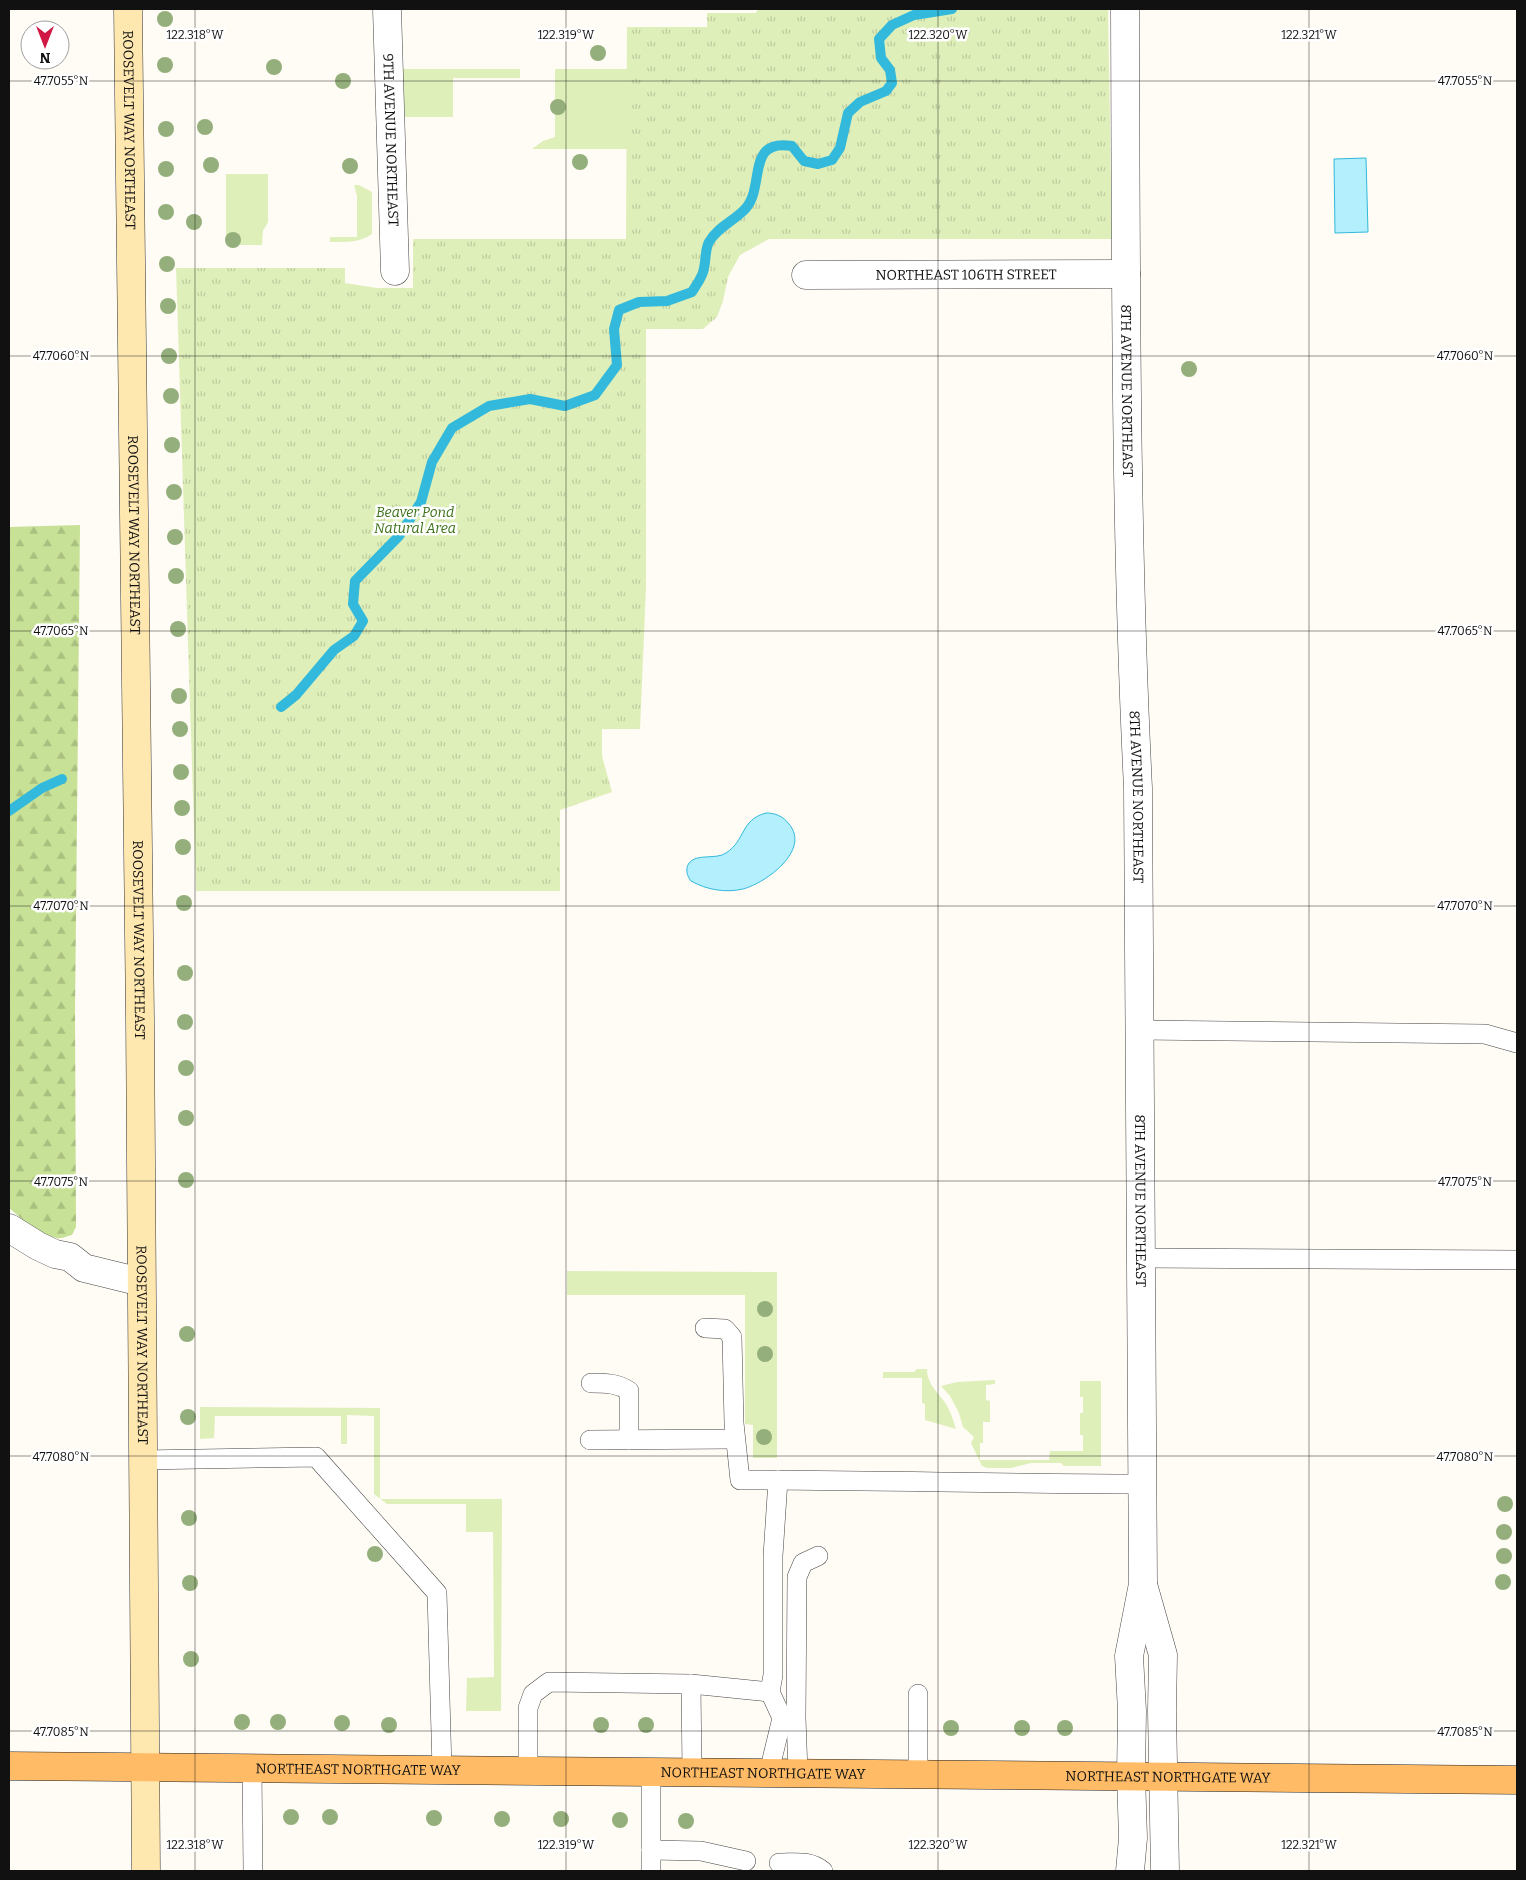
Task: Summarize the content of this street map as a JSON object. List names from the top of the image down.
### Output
{
  "streets": {
    "main road": ["ROOSEVELT WAY NORTHEAST", "NORTHEAST NORTHGATE WAY"],
    "street": ["9TH AVENUE NORTHEAST", "NORTHEAST 106TH STREET", "8TH AVENUE NORTHEAST"]
  },
  "crossings": [
    ["ROOSEVELT WAY NORTHEAST", "NORTHEAST NORTHGATE WAY"],
    ["NORTHEAST 106TH STREET", "8TH AVENUE NORTHEAST"],
    ["8TH AVENUE NORTHEAST", "NORTHEAST NORTHGATE WAY"]
  ],
  "parks": ["Beaver Pond Natural Area"],
  "north": "bottom",
  "coordinates": [
    "122.318°W",
    "122.319°W",
    "122.320°W",
    "122.321°W",
    "47.7055°N",
    "47.7060°N",
    "47.7065°N",
    "47.7070°N",
    "47.7075°N",
    "47.7080°N",
    "47.7085°N"
  ]
}
